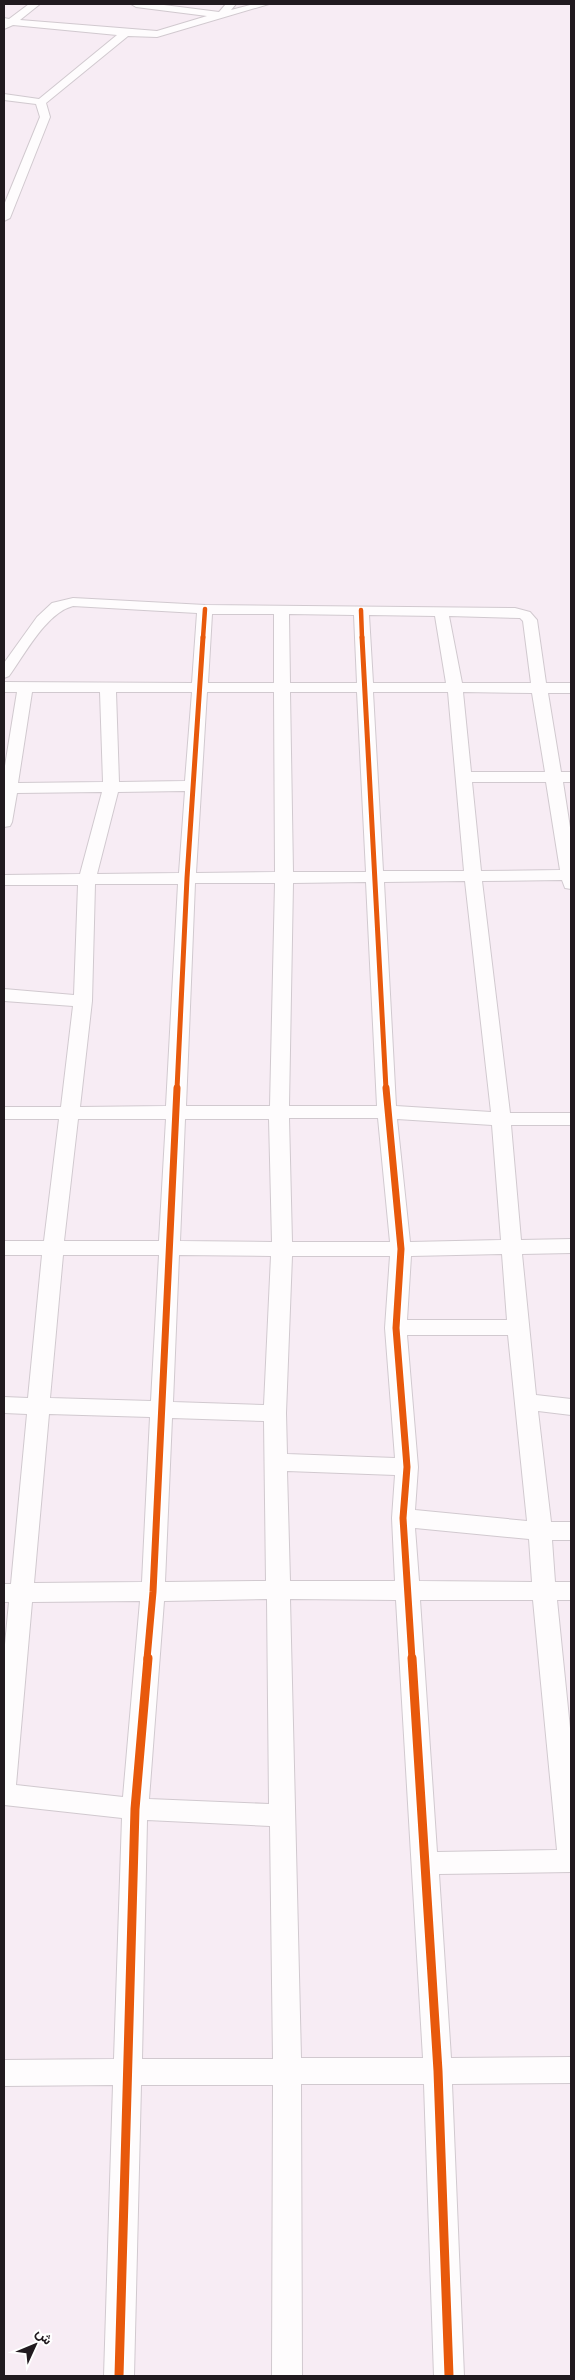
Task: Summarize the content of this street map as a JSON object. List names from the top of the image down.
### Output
{
  "north": "top right"
}
